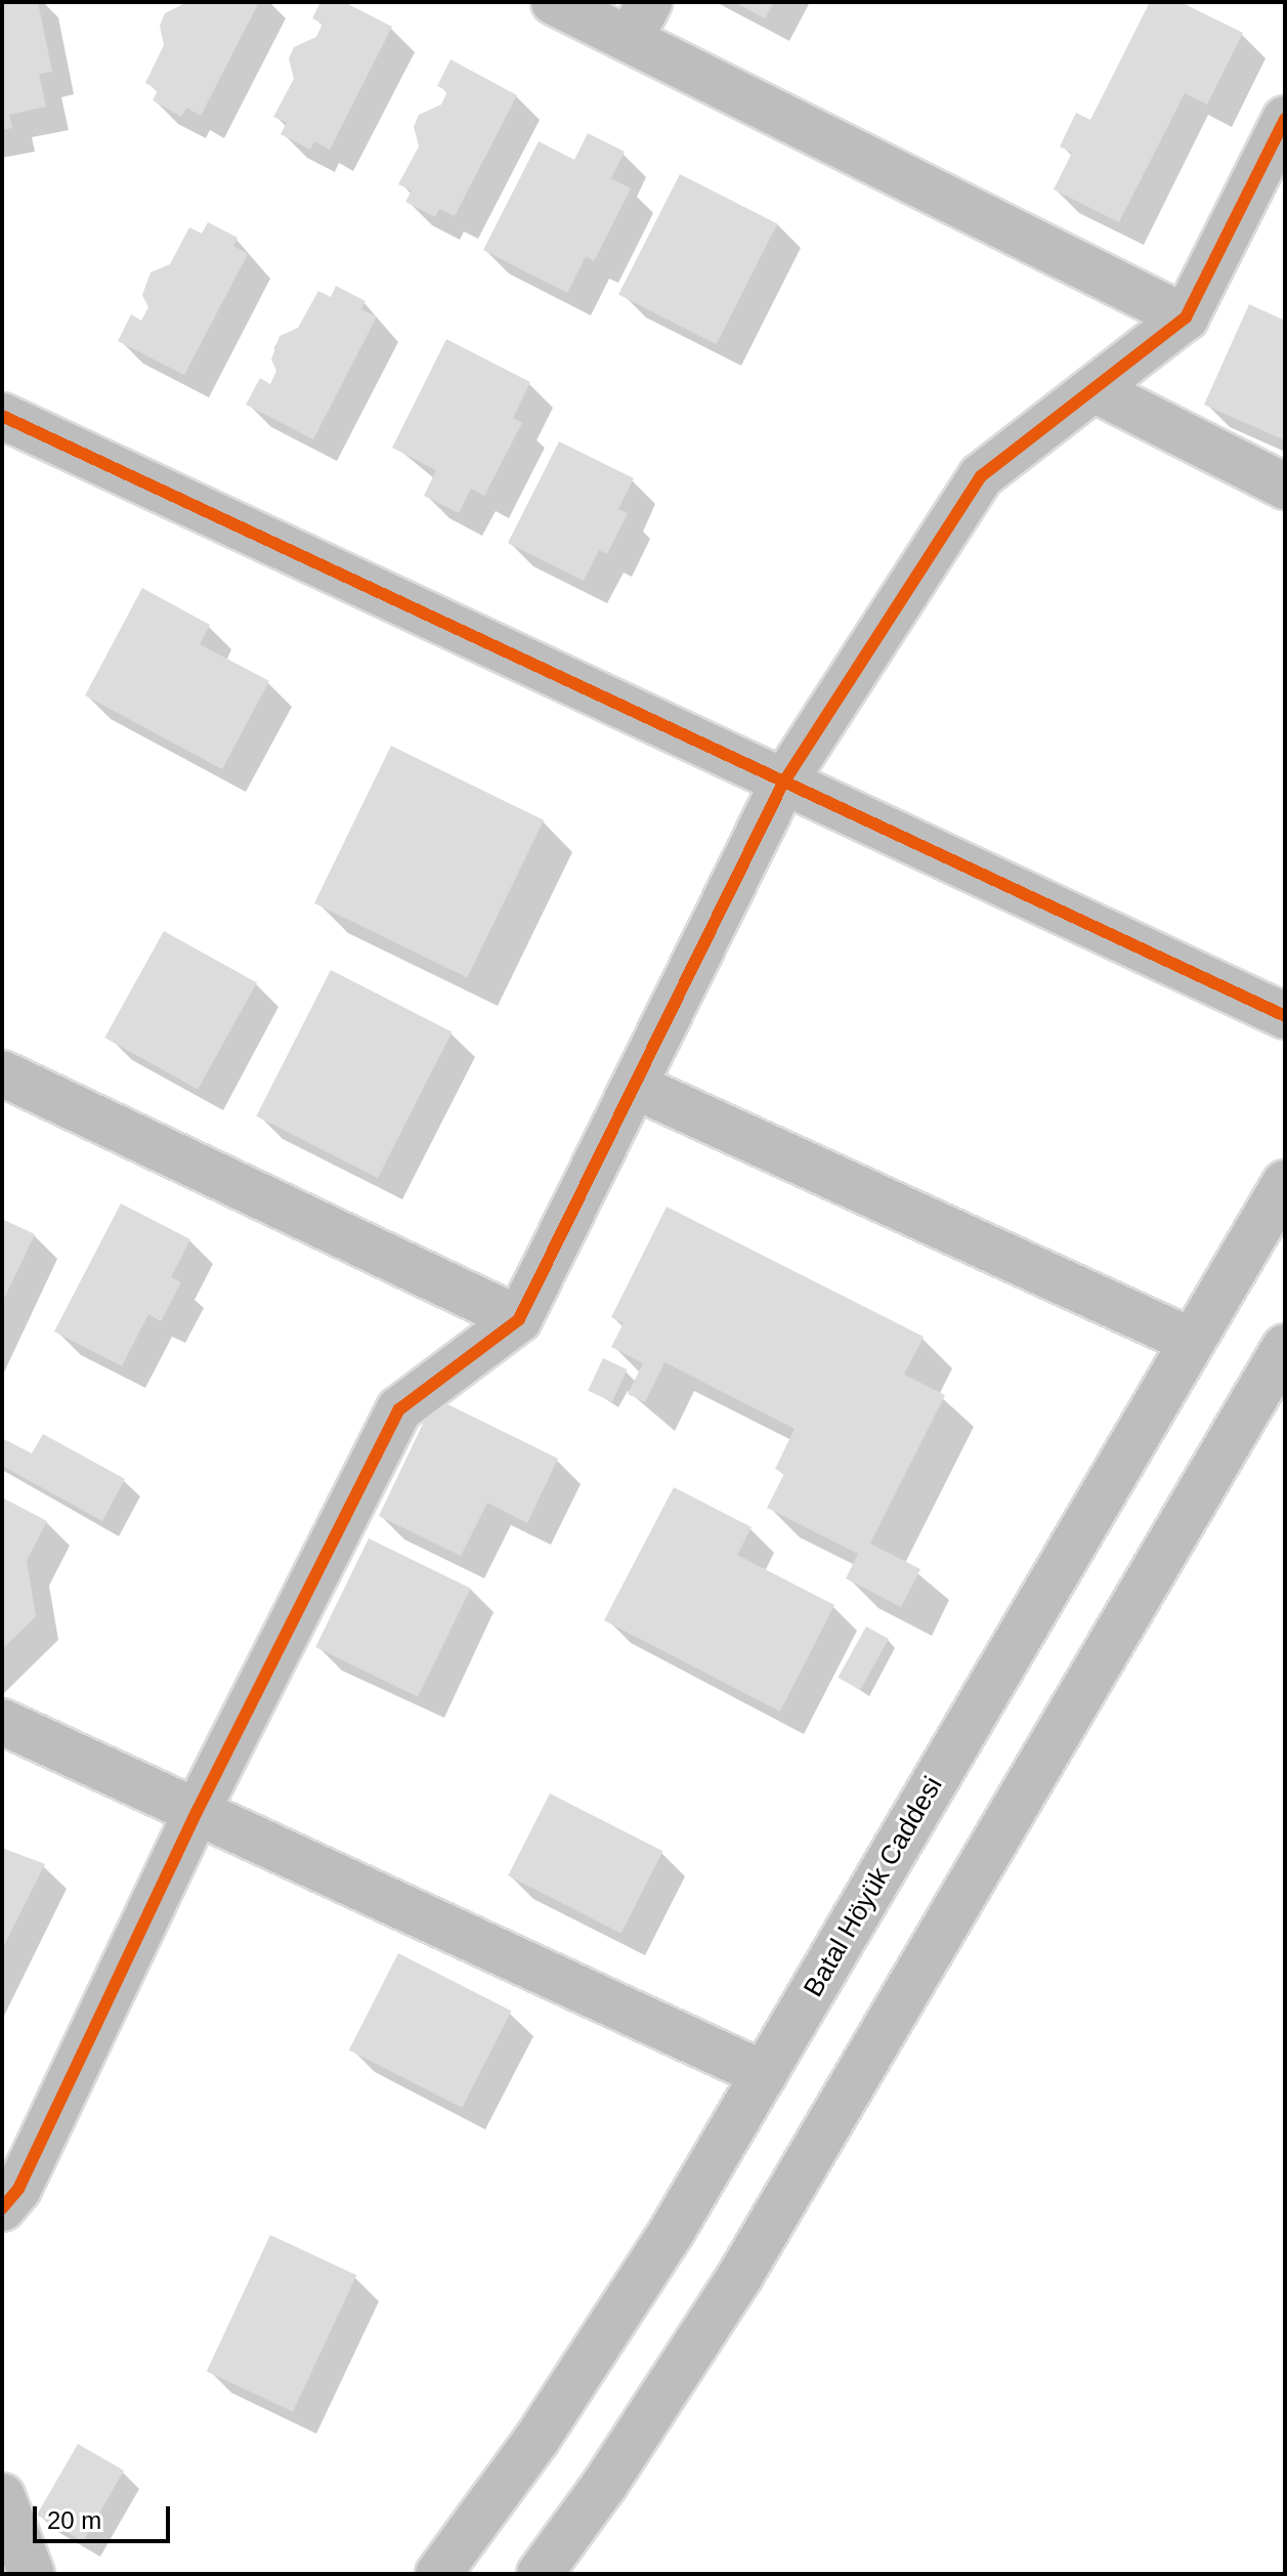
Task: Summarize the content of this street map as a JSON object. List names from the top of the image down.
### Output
{
  "streets": {
    "street": ["Batal Höyük Caddesi"]
  },
  "scale_bar": "20 m"
}
